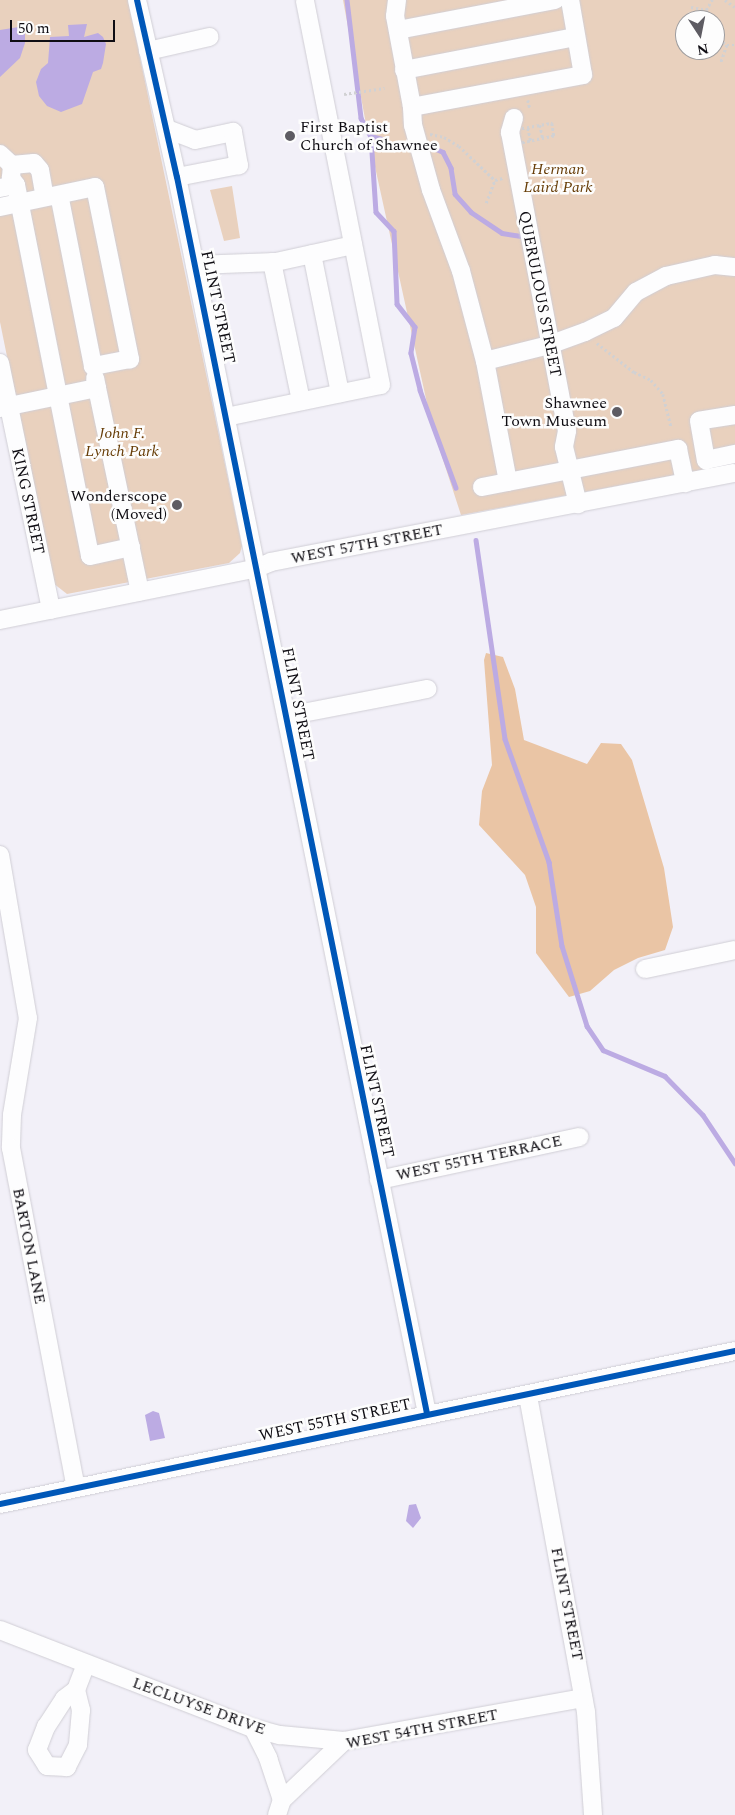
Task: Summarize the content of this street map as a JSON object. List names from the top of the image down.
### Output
{
  "streets": {
    "street": [
      "QUERULOUS STREET",
      "FLINT STREET",
      "KING STREET",
      "WEST 57TH STREET",
      "WEST 55TH TERRACE",
      "BARTON LANE",
      "WEST 55TH STREET",
      "LECLUYSE DRIVE",
      "WEST 54TH STREET"
    ]
  },
  "crossings": [
    ["QUERULOUS STREET", "WEST 57TH STREET"],
    ["FLINT STREET", "WEST 57TH STREET"],
    ["FLINT STREET", "WEST 55TH TERRACE"],
    ["FLINT STREET", "WEST 55TH STREET"],
    ["FLINT STREET", "WEST 54TH STREET"],
    ["KING STREET", "WEST 57TH STREET"],
    ["BARTON LANE", "WEST 55TH STREET"],
    ["LECLUYSE DRIVE", "WEST 54TH STREET"]
  ],
  "parks": ["Herman Laird Park", "John F. Lynch Park"],
  "places": ["First Baptist Church of Shawnee", "Shawnee Town Museum", "Wonderscope (Moved)"],
  "scale_bar": "50 m",
  "north": "bottom"
}
